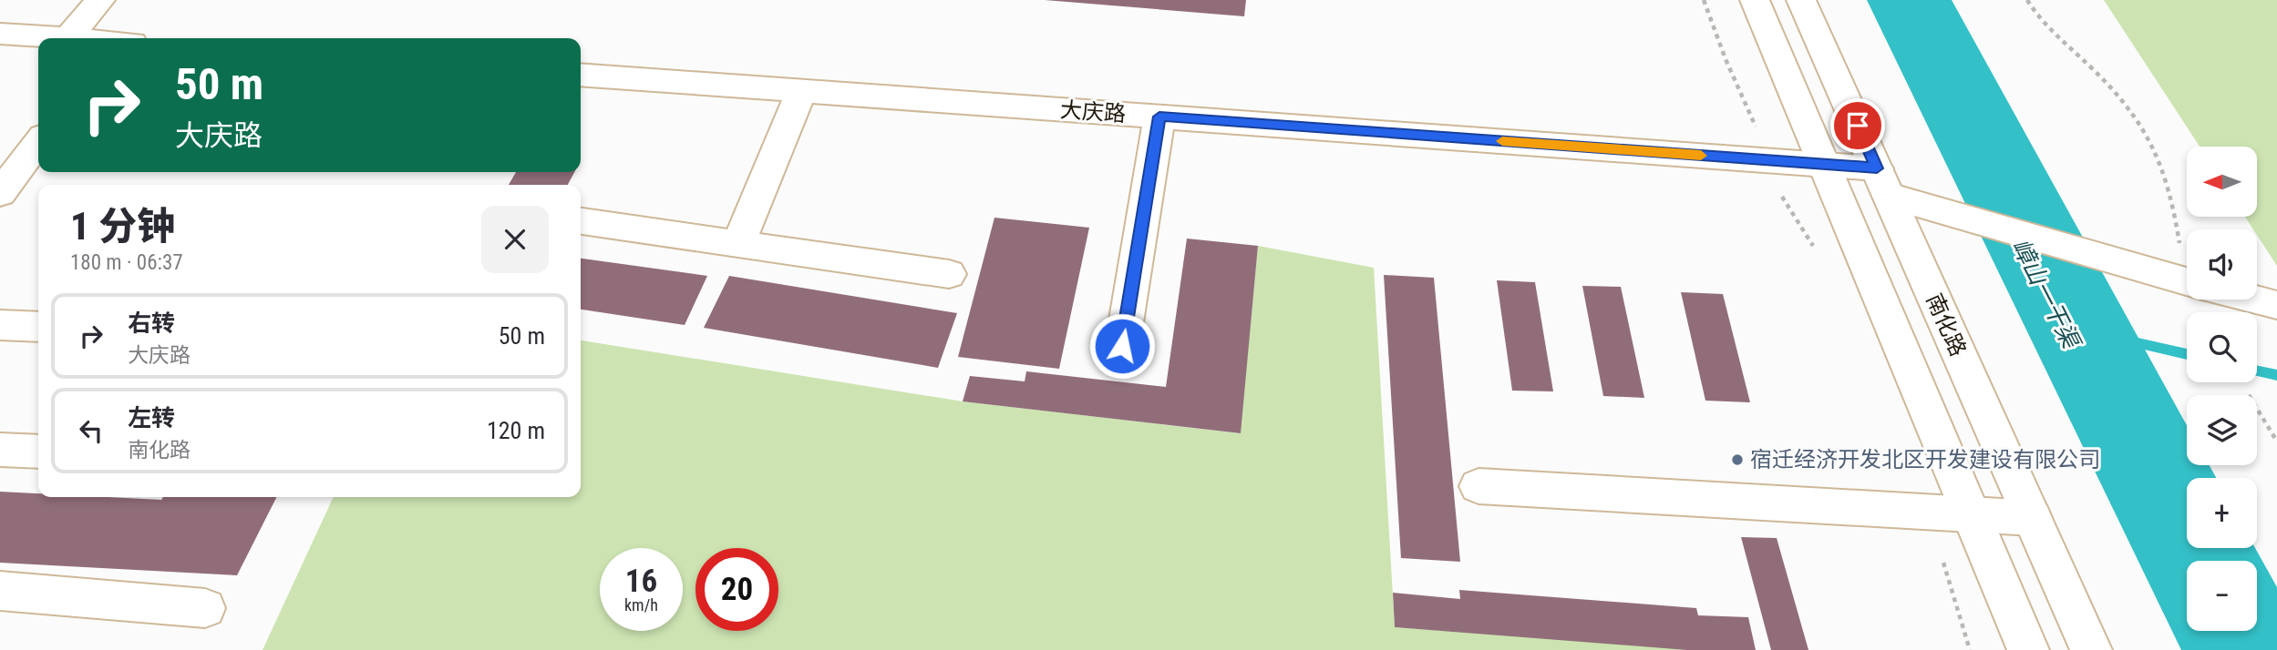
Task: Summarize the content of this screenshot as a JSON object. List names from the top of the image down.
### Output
{
  "streets": {
    "street": ["大庆路", "南化路"]
  },
  "crossings": [
    ["大庆路", "南化路"]
  ],
  "water": ["嶂山一干渠"],
  "places": ["宿迁经济开发北区开发建设有限公司"],
  "north": "left",
  "page": {
    "turn": ["50 m", "大庆路"],
    "map_buttons": ["+", "−"],
    "heading": ["1 分钟", "180 m · 06:37"],
    "list": [
      {
        "name": "右转",
        "note": "大庆路",
        "value": "50 m"
      },
      {
        "name": "左转",
        "note": "南化路",
        "value": "120 m"
      }
    ],
    "speed": "16 km/h",
    "limit": "20"
  }
}
